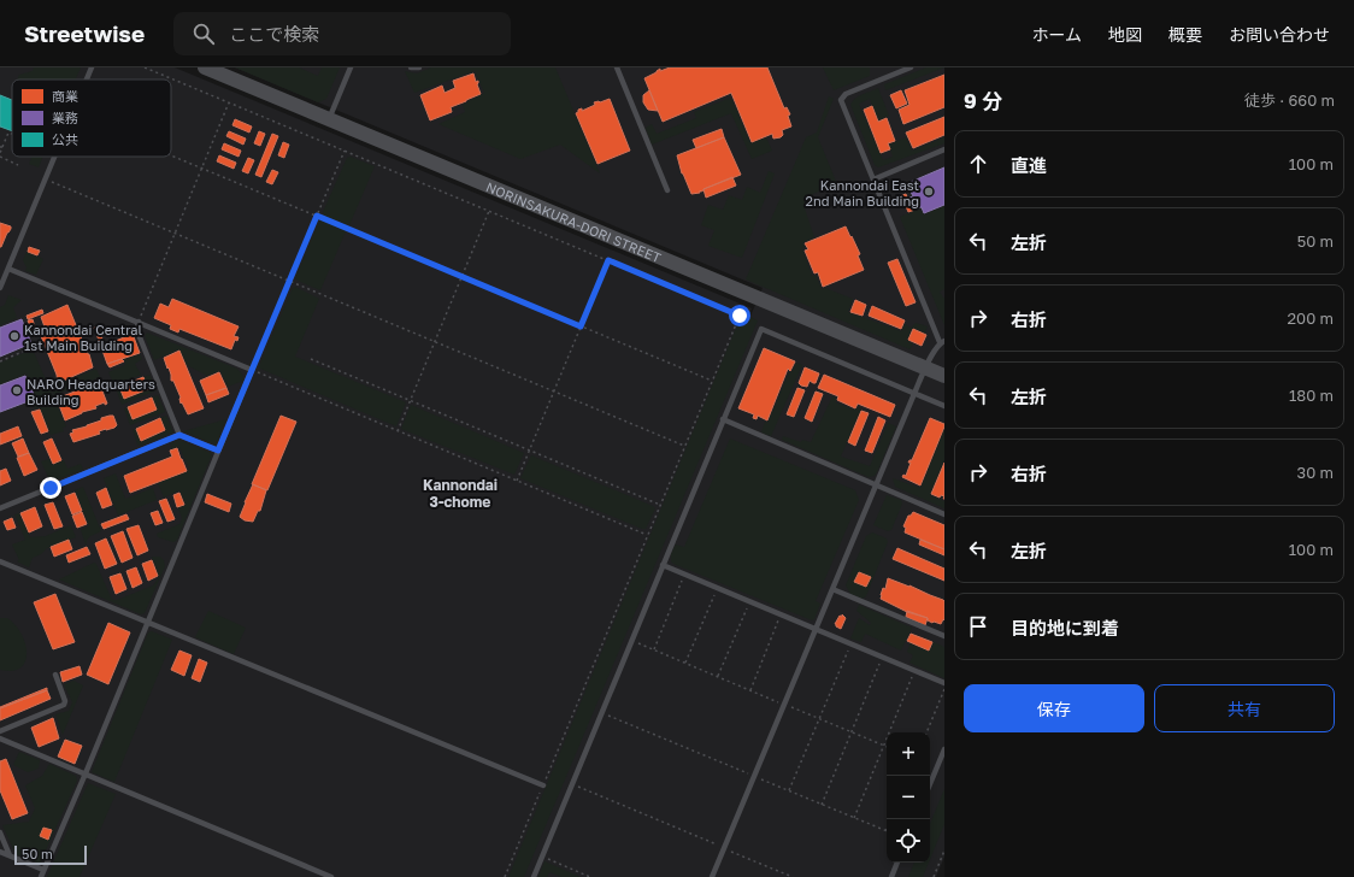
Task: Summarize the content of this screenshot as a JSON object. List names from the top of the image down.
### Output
{
  "streets": {
    "street": ["NORINSAKURA-DORI STREET"]
  },
  "districts": ["Kannondai 3-chome"],
  "places": ["Kannondai East 2nd Main Building", "Kannondai Central 1st Main Building", "NARO Headquarters Building"],
  "legend": ["商業", "業務", "公共"],
  "scale_bar": "50 m",
  "page": {
    "header": "Streetwise",
    "search": "ここで検索",
    "nav": [
      "ホーム",
      "地図",
      "概要",
      "お問い合わせ"
    ],
    "heading": ["9 分", "徒歩 · 660 m"],
    "list": [
      ["直進", "100 m"],
      ["左折", "50 m"],
      ["右折", "200 m"],
      ["左折", "180 m"],
      ["右折", "30 m"],
      ["左折", "100 m"],
      "目的地に到着"
    ],
    "buttons": ["保存", "共有"],
    "map_buttons": ["+", "−"],
    "scale": "50 m"
  }
}
